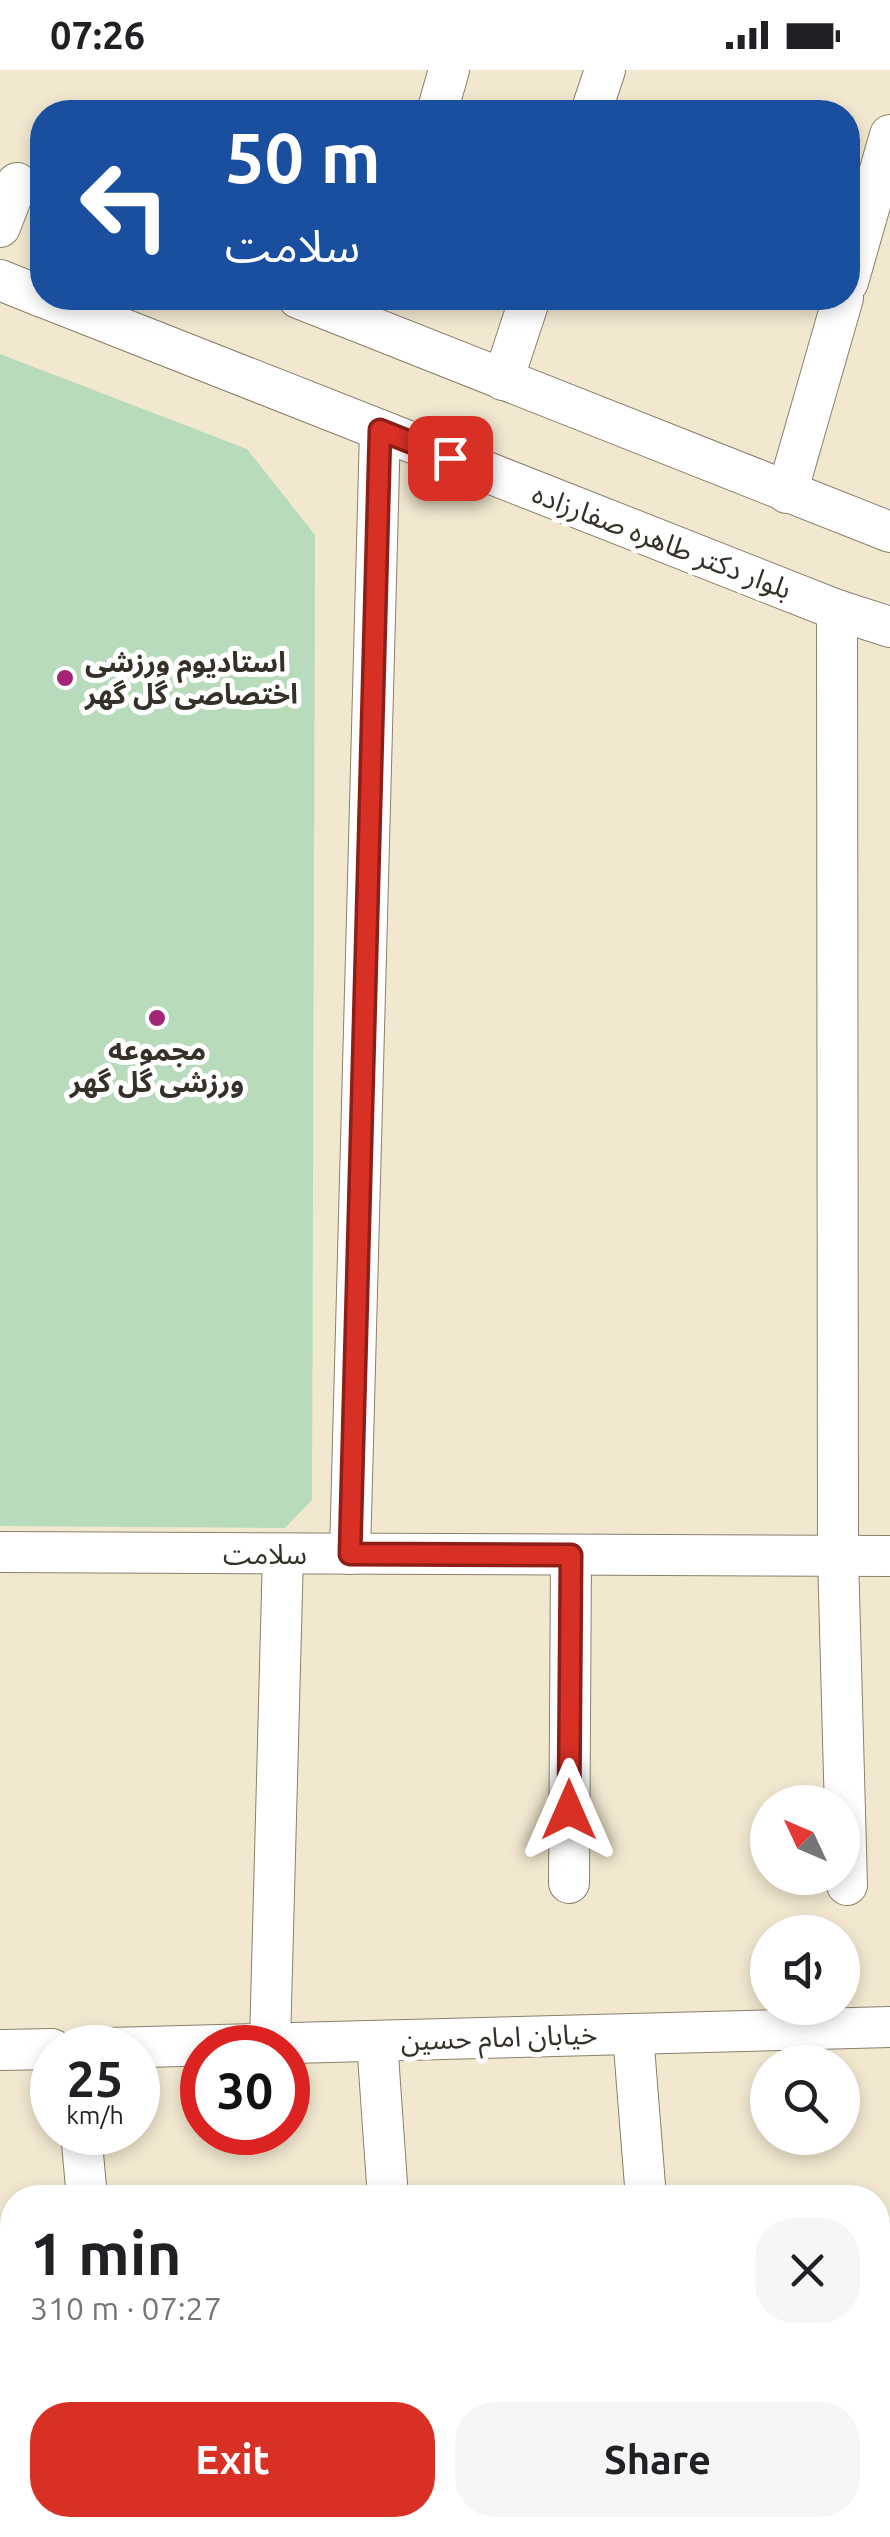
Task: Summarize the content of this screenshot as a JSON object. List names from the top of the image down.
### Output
{
  "streets": {
    "street": ["بلوار دکتر طاهره صفارزاده", "سلامت", "خیابان امام حسین"]
  },
  "places": ["استادیوم ورزشی اختصاصی گل گهر", "مجموعه ورزشی گل گهر"],
  "north": "top left",
  "page": {
    "status": "07:26",
    "turn": ["50 m", "سلامت"],
    "speed": "25 km/h",
    "limit": "30",
    "heading": ["1 min", "310 m · 07:27"],
    "buttons": ["Exit", "Share"]
  }
}
